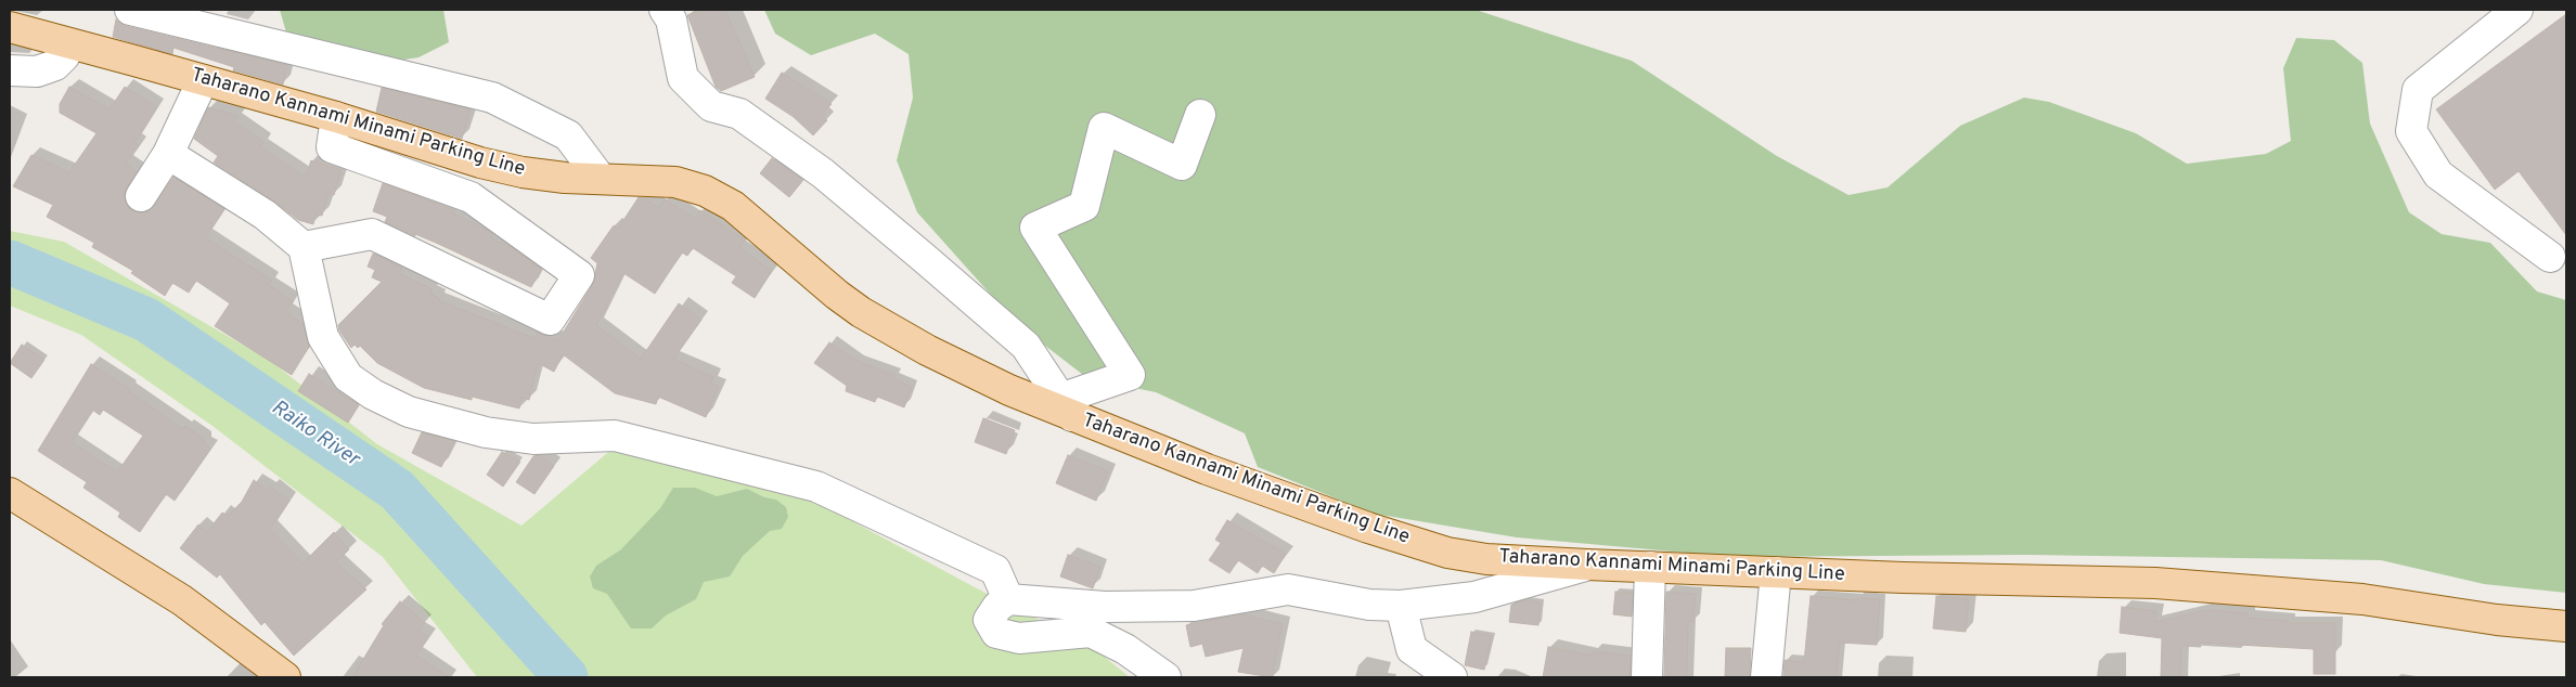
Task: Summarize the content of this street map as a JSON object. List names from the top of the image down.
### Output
{
  "streets": {
    "main road": ["Taharano Kannami Minami Parking Line"]
  },
  "water": ["Raiko River"]
}
